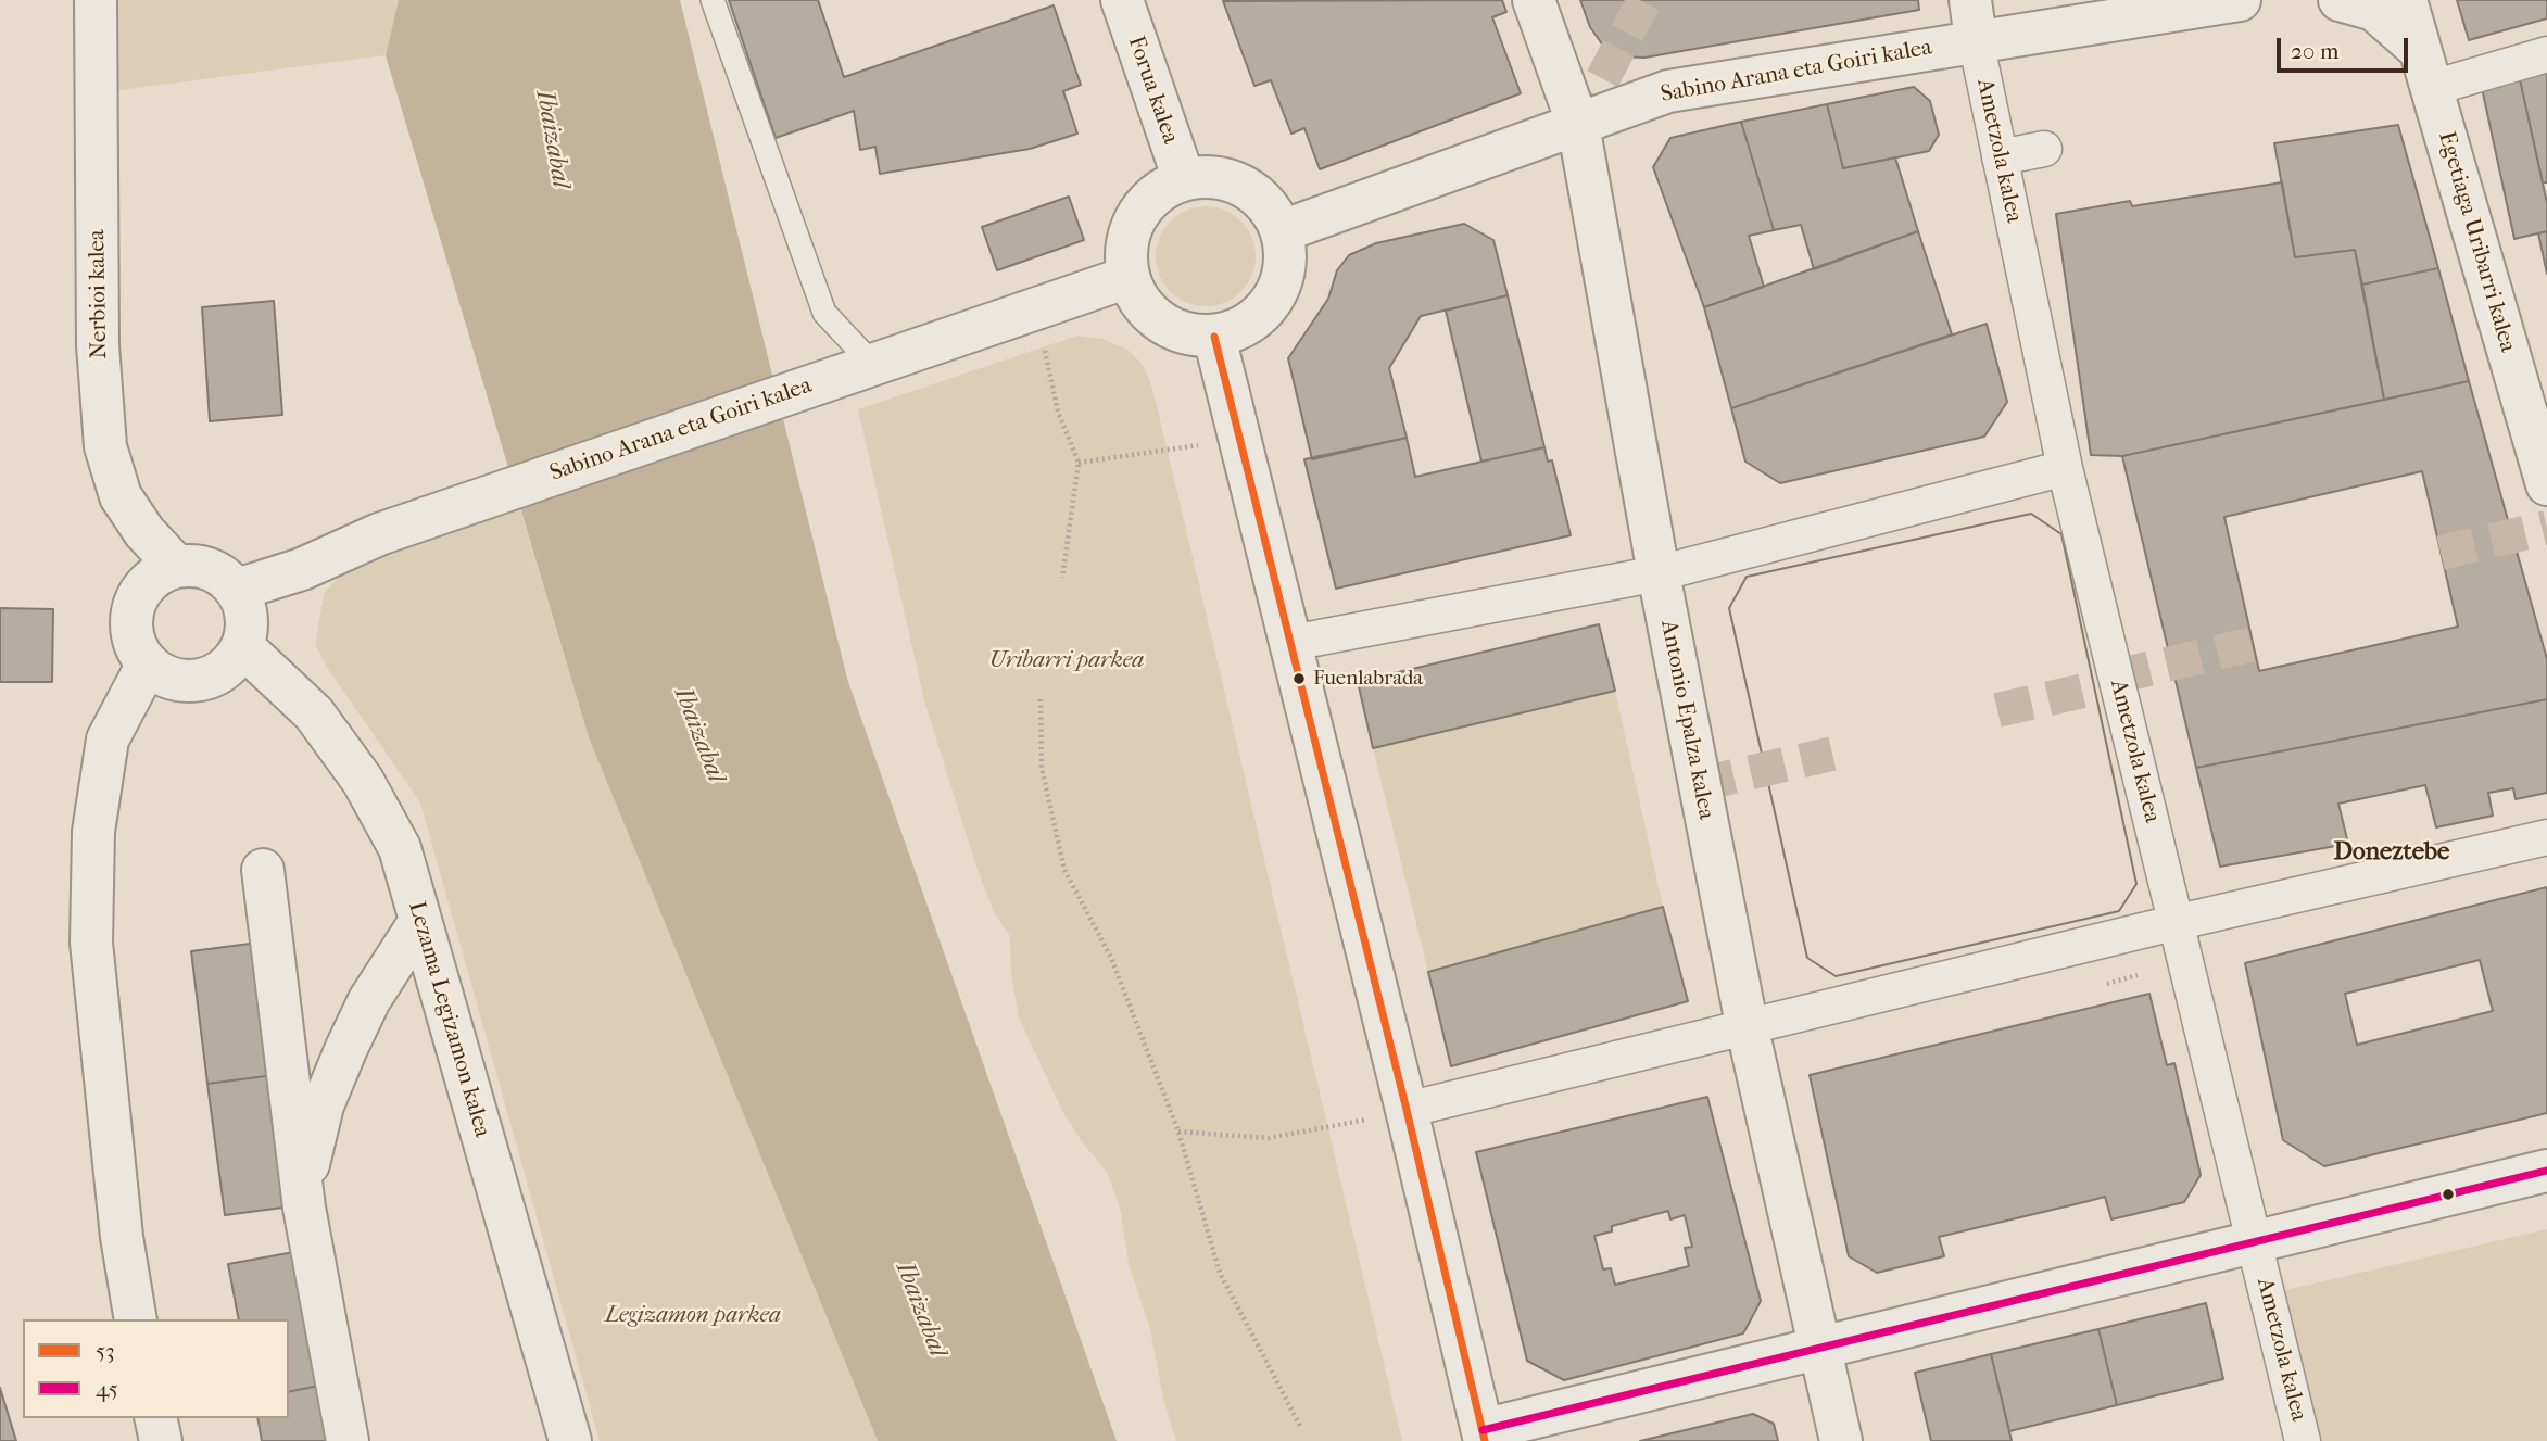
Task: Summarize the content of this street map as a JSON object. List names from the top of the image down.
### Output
{
  "streets": {
    "street": [
      "Sabino Arana eta Goiri kalea",
      "Forua kalea",
      "Ametzola kalea",
      "Egetiaga Uribarri kalea",
      "Nerbioi kalea",
      "Antonio Epalza kalea",
      "Lezama Legizamon kalea"
    ]
  },
  "crossings": [
    ["Sabino Arana eta Goiri kalea", "Forua kalea"],
    ["Sabino Arana eta Goiri kalea", "Ametzola kalea"],
    ["Sabino Arana eta Goiri kalea", "Nerbioi kalea"],
    ["Sabino Arana eta Goiri kalea", "Antonio Epalza kalea"],
    ["Sabino Arana eta Goiri kalea", "Lezama Legizamon kalea"],
    ["Nerbioi kalea", "Lezama Legizamon kalea"]
  ],
  "districts": ["Doneztebe"],
  "water": ["Ibaizabal"],
  "parks": ["Uribarri parkea", "Legizamon parkea"],
  "places": ["Fuenlabrada"],
  "lines": ["transit line 53", "transit line 45"],
  "legend": ["53", "45"],
  "scale_bar": "20 m"
}
